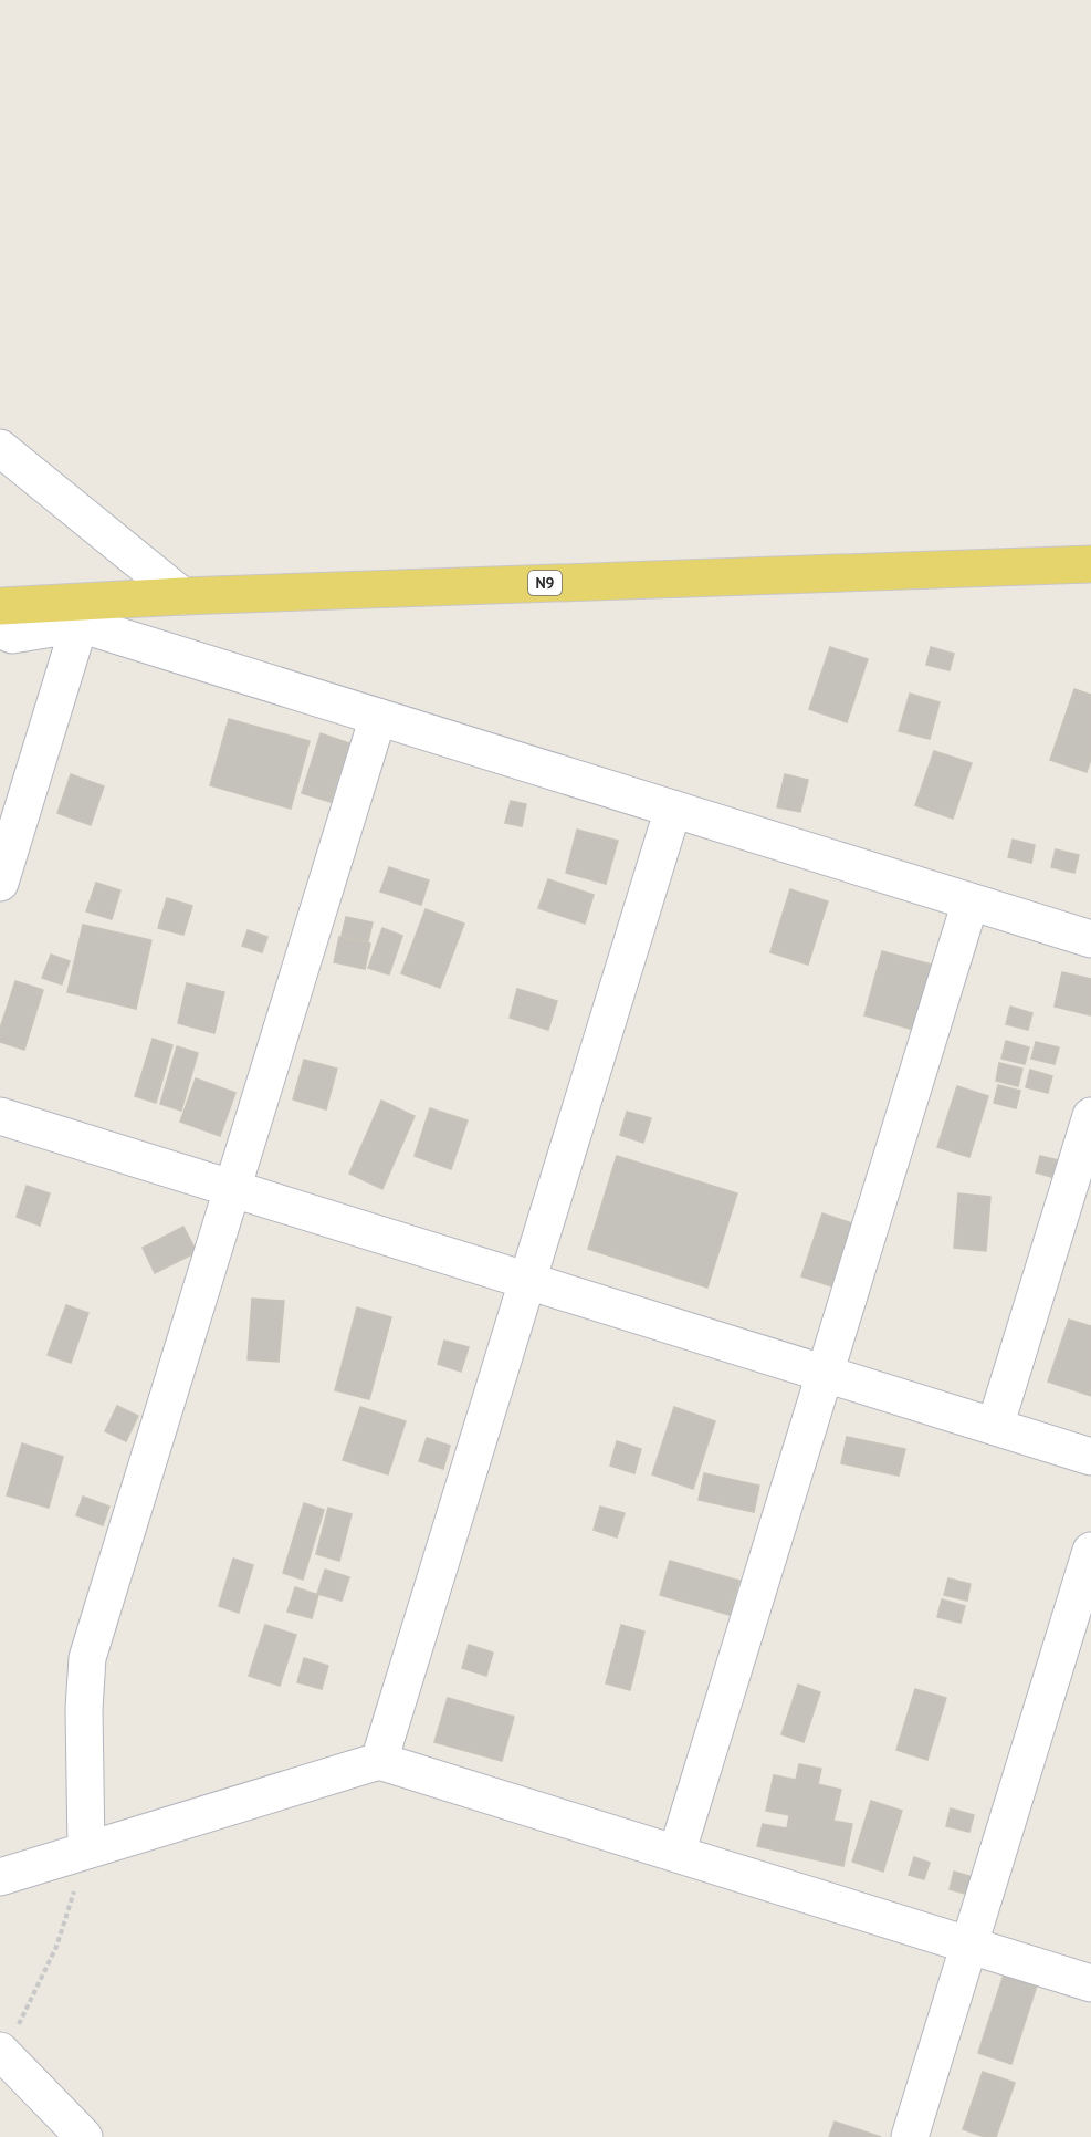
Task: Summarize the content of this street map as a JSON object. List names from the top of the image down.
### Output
{
  "streets": {
    "main road": ["N9"]
  }
}
